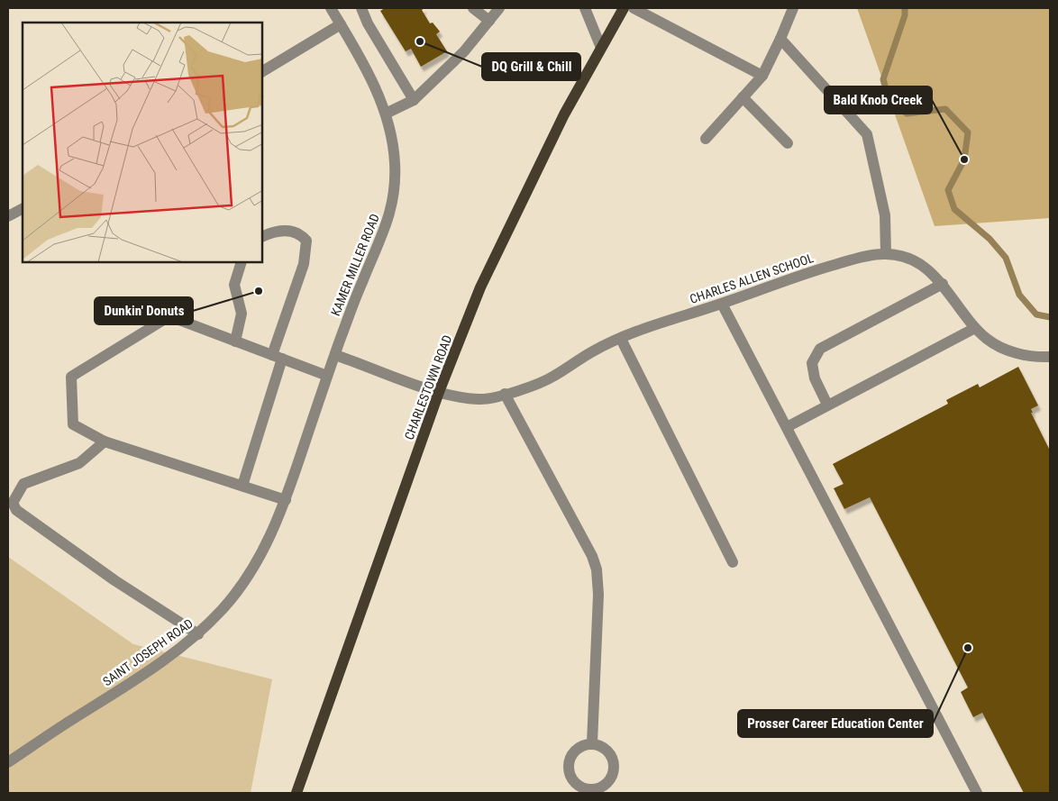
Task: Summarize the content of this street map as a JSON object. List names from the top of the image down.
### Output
{
  "streets": {
    "main road": ["CHARLESTOWN ROAD"],
    "street": ["KAMER MILLER ROAD", "CHARLES ALLEN SCHOOL", "SAINT JOSEPH ROAD"]
  },
  "crossings": [
    ["KAMER MILLER ROAD", "SAINT JOSEPH ROAD"],
    ["CHARLES ALLEN SCHOOL", "CHARLESTOWN ROAD"]
  ],
  "places": [
    "DQ Grill & Chill",
    "Bald Knob Creek",
    "Dunkin' Donuts",
    "Prosser Career Education Center"
  ]
}
